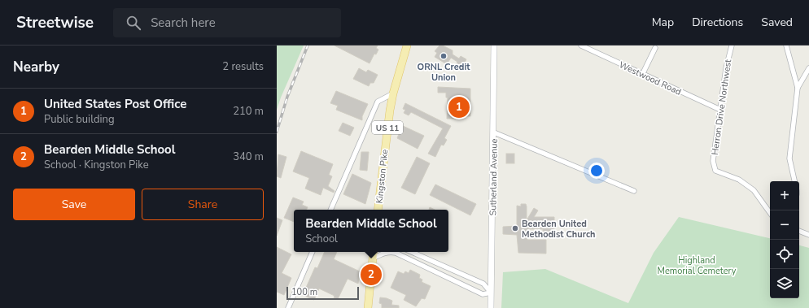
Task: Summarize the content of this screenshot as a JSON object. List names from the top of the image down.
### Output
{
  "streets": {
    "main road": ["US 11", "Kingston Pike"],
    "street": ["Westwood Road", "Herron Drive Northwest", "Sutherland Avenue"]
  },
  "crossings": [
    ["Westwood Road", "Herron Drive Northwest"]
  ],
  "parks": ["Highland Memorial Cemetery"],
  "places": ["ORNL Credit Union", "Bearden United Methodist Church"],
  "scale_bar": "100 m",
  "page": {
    "header": "Streetwise",
    "search": "Search here",
    "nav": ["Map", "Directions", "Saved"],
    "heading": ["Nearby", "2 results"],
    "list": [
      {
        "mark": "1",
        "name": "United States Post Office",
        "note": "Public building",
        "value": "210 m"
      },
      {
        "mark": "2",
        "name": "Bearden Middle School",
        "note": "School · Kingston Pike",
        "value": "340 m"
      }
    ],
    "pins": ["1", "2"],
    "buttons": ["Save", "Share"],
    "map_buttons": ["+", "−"],
    "popup": ["Bearden Middle School", "School"],
    "scale": "100 m"
  }
}
